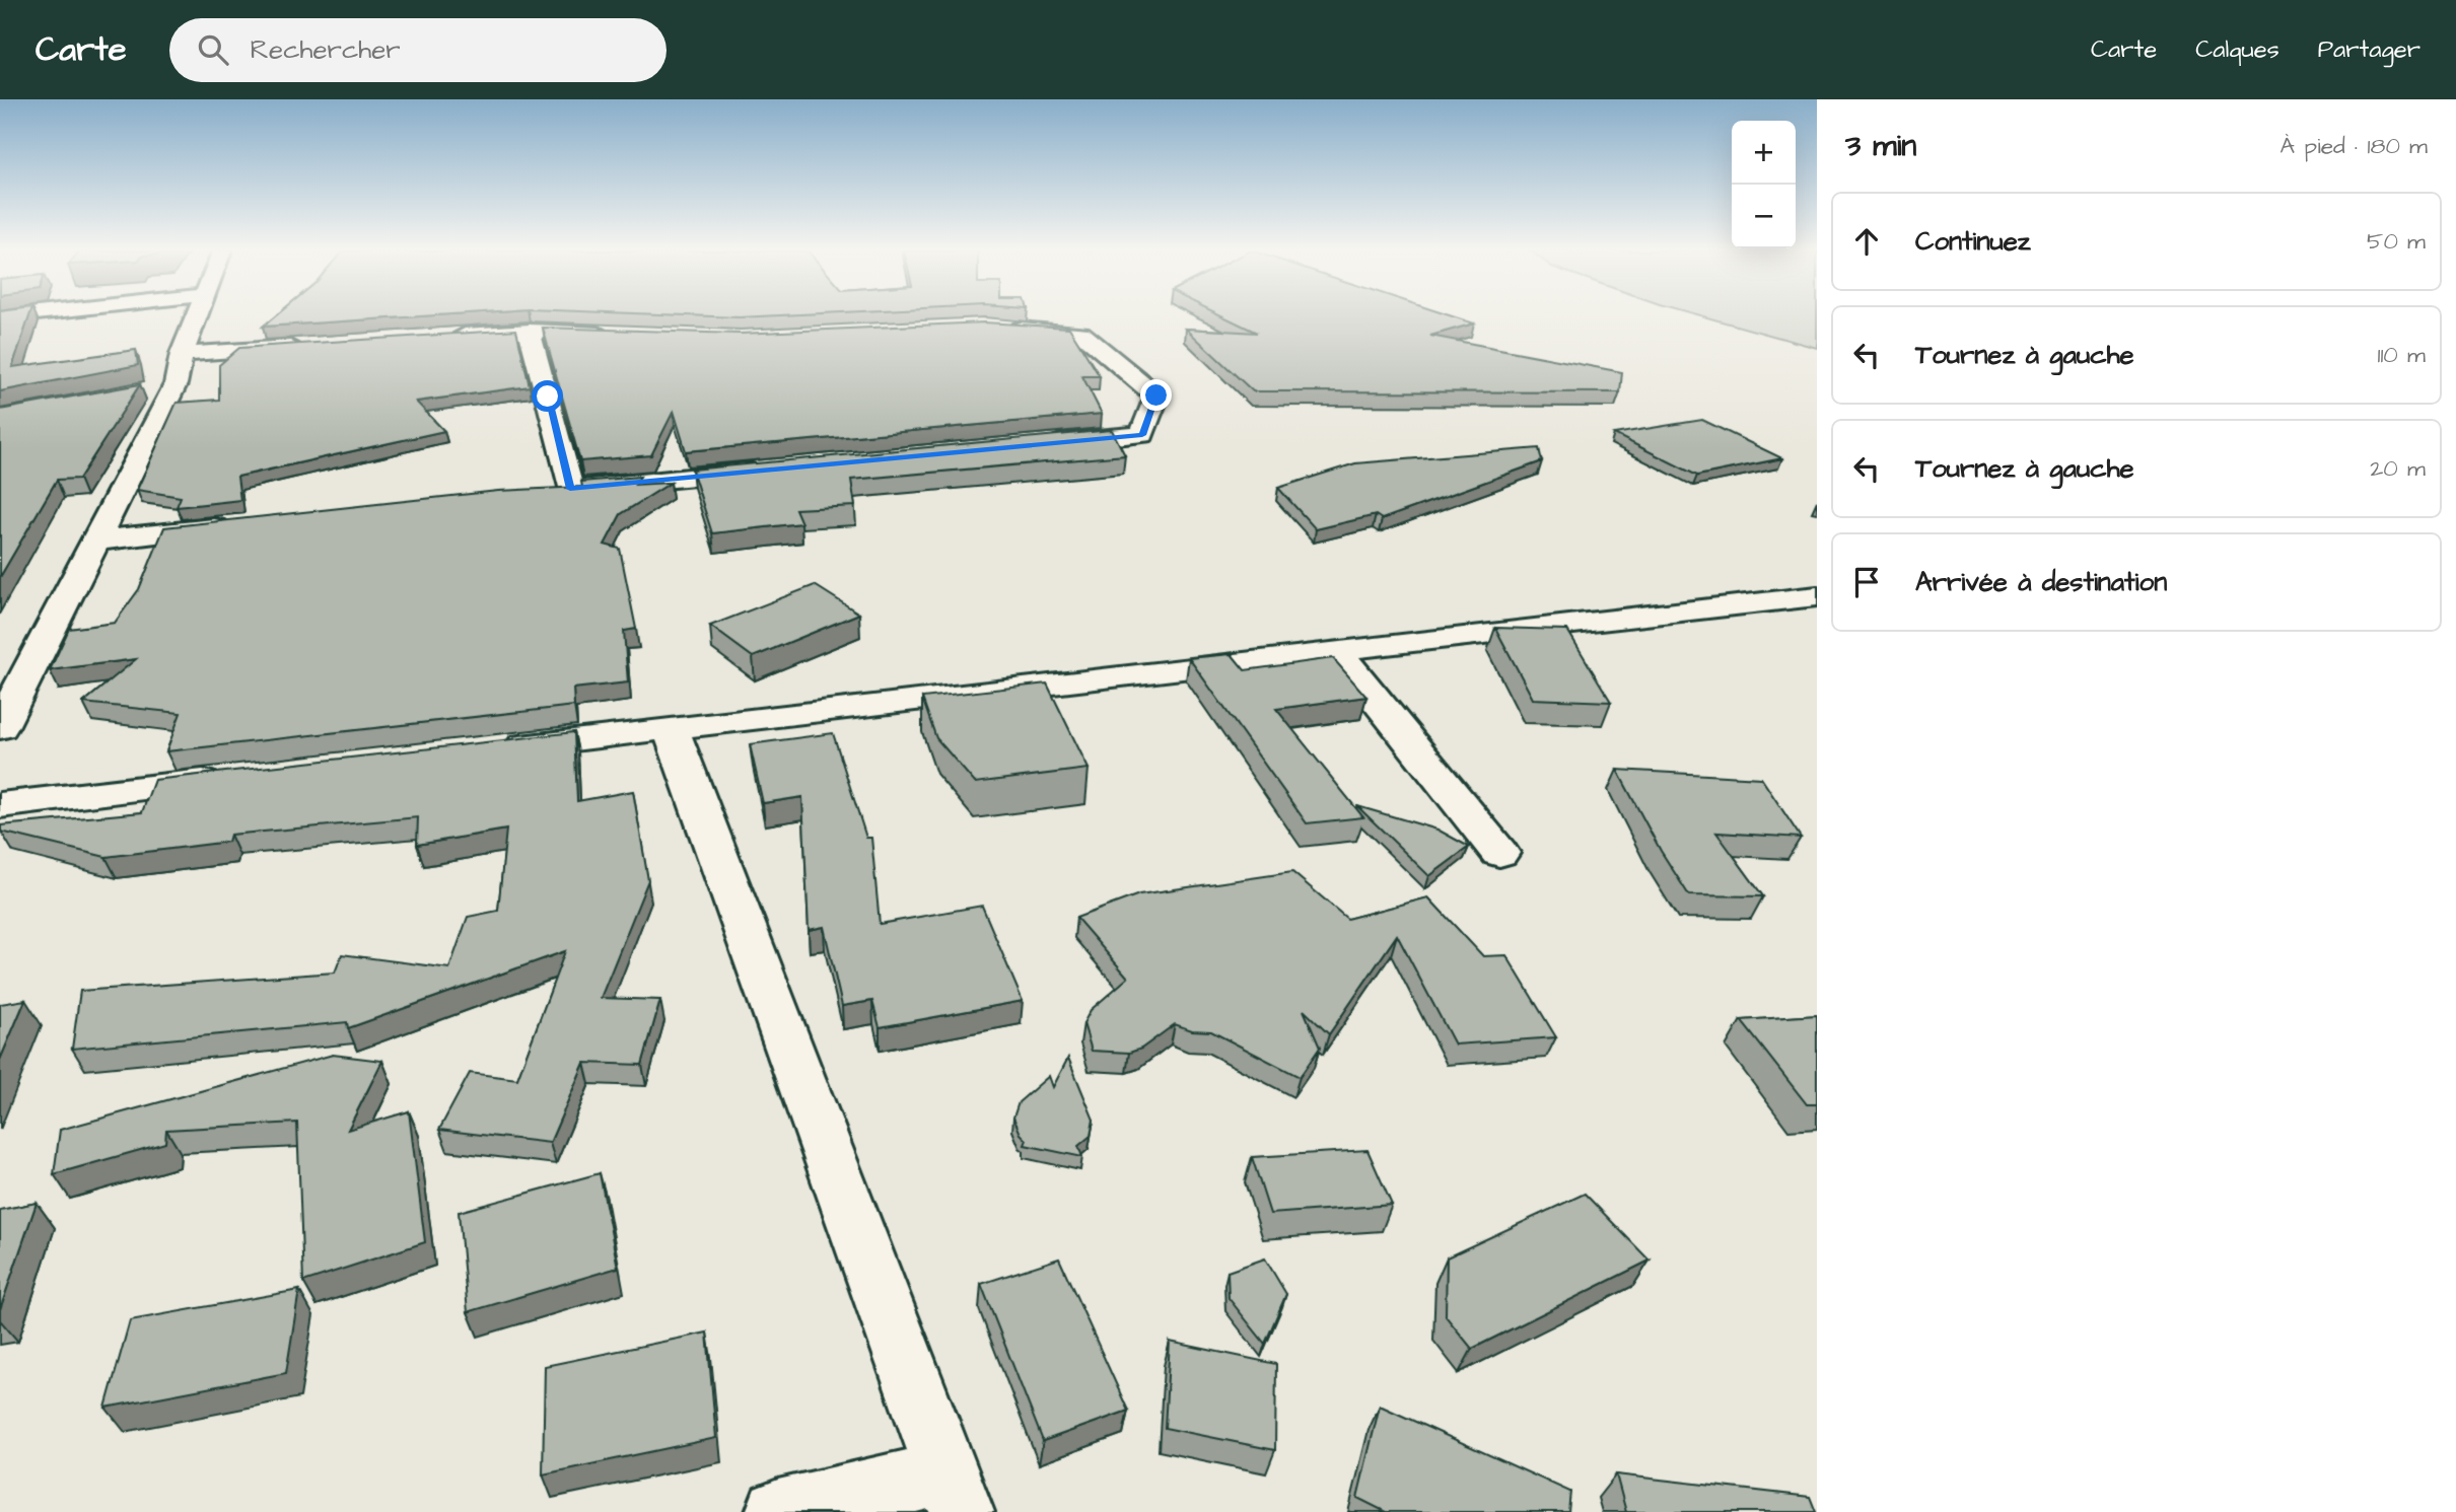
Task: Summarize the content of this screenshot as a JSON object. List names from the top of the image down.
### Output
{
  "page": {
    "header": "Carte",
    "search": "Rechercher",
    "nav": ["Carte", "Calques", "Partager"],
    "heading": ["3 min", "À pied · 180 m"],
    "map_buttons": ["+", "−"],
    "list": [
      ["Continuez", "50 m"],
      ["Tournez à gauche", "110 m"],
      ["Tournez à gauche", "20 m"],
      "Arrivée à destination"
    ]
  }
}
